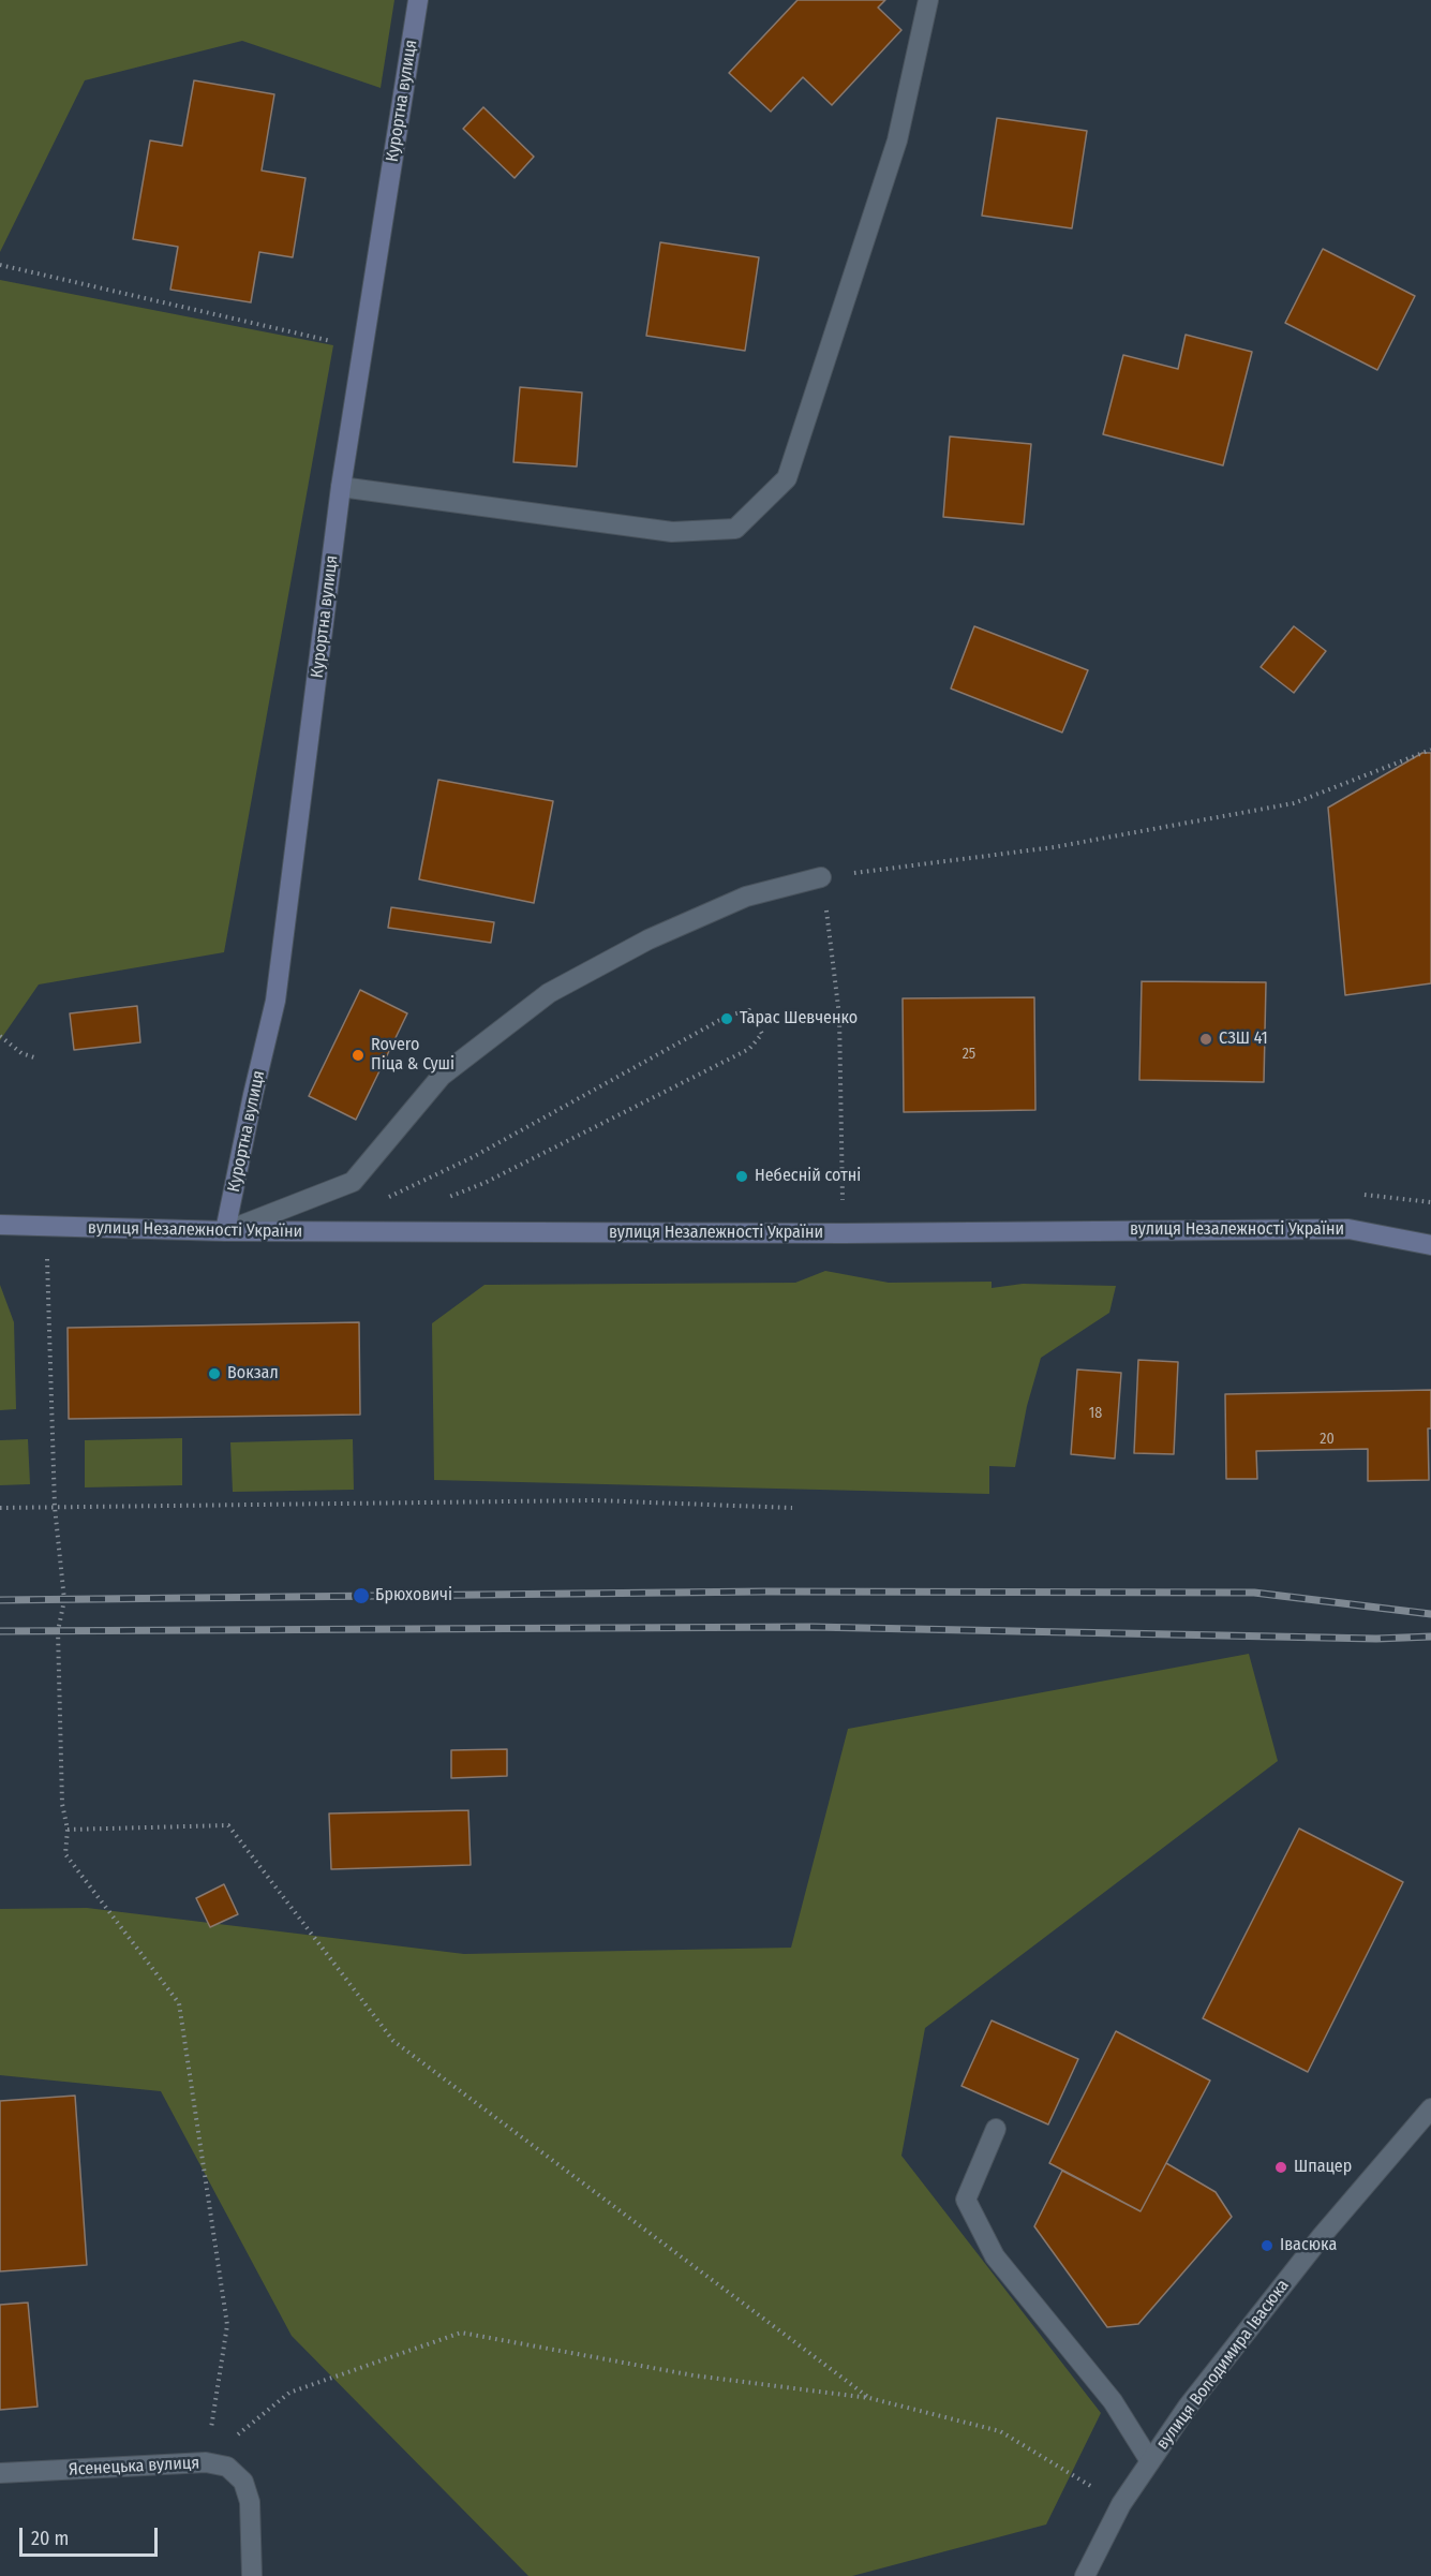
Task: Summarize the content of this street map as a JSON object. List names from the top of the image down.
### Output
{
  "streets": {
    "main road": ["Курортна вулиця", "вулиця Незалежності України"],
    "street": ["вулиця Володимира Івасюка", "Ясенецька вулиця"]
  },
  "crossings": [
    ["Курортна вулиця", "вулиця Незалежності України"]
  ],
  "places": [
    "Тарас Шевченко",
    "СЗШ 41",
    "Rovero Піца & Суші",
    "Небесній сотні",
    "Вокзал",
    "Брюховичі",
    "Шпацер",
    "Івасюка"
  ],
  "house_numbers": ["25", "18", "20"],
  "scale_bar": "20 m"
}
